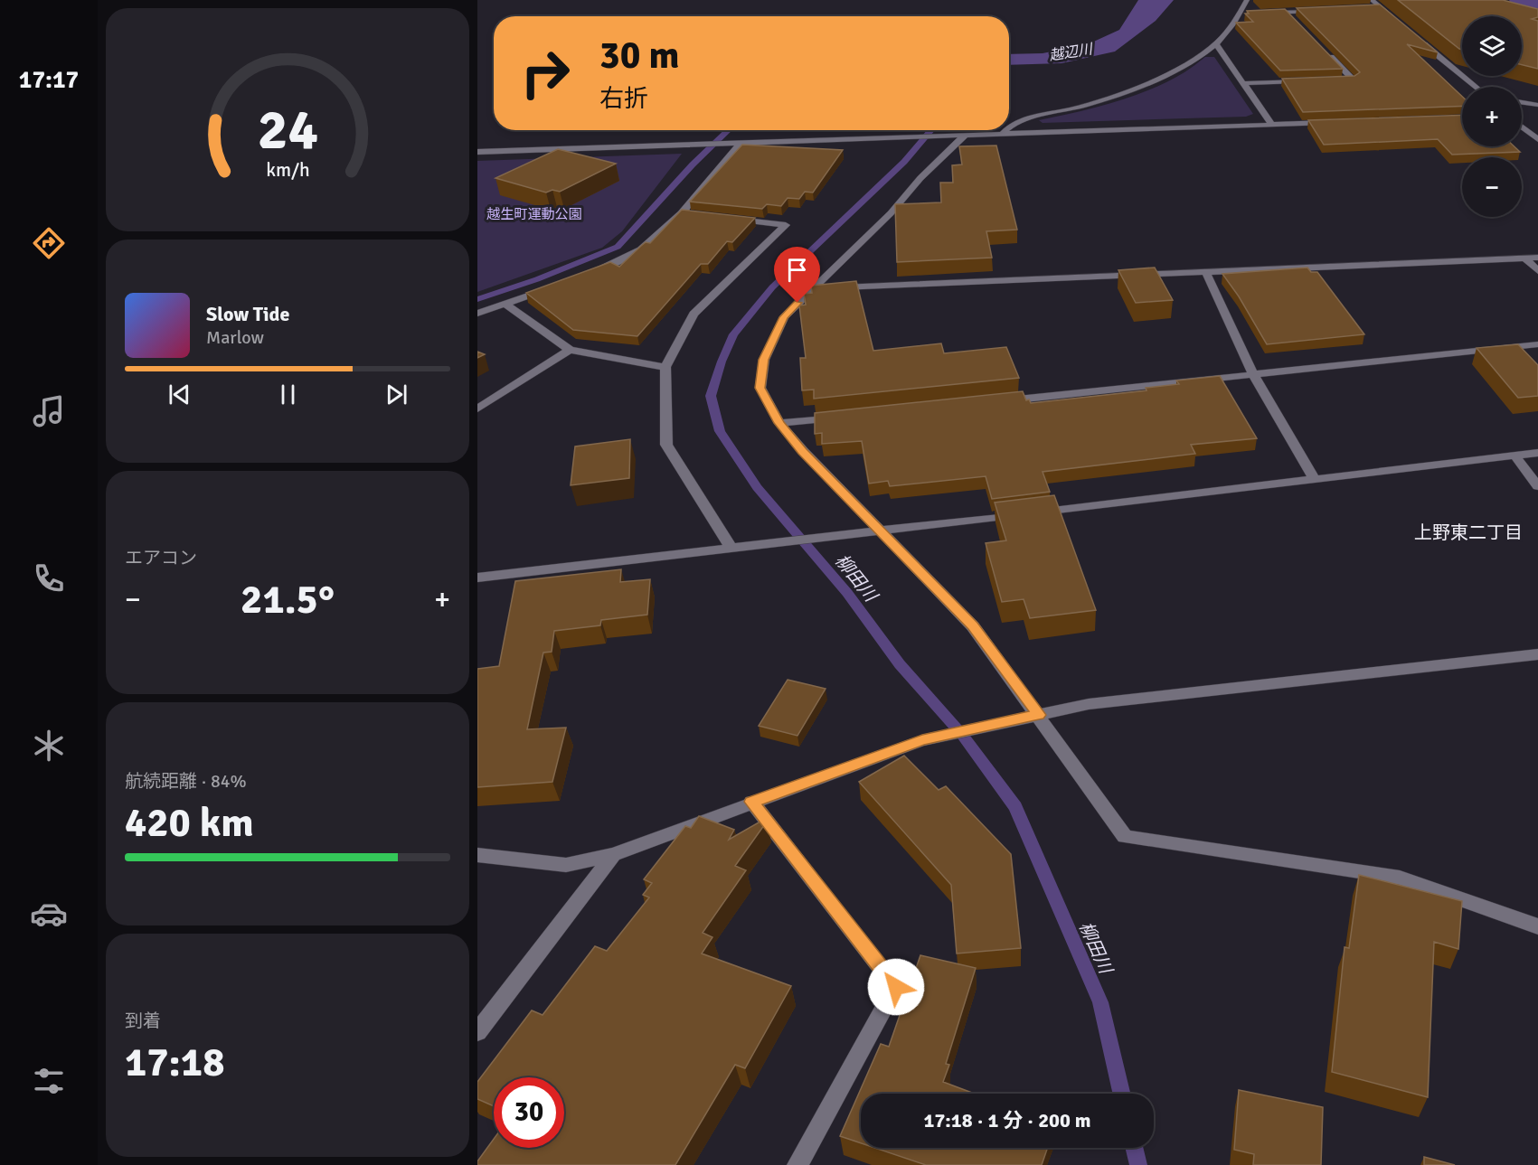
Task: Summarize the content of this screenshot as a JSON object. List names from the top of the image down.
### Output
{
  "districts": ["上野東二丁目"],
  "water": ["越辺川", "柳田川"],
  "parks": ["越生町運動公園"],
  "page": {
    "tabs": "17:17",
    "map_buttons": ["+", "−"],
    "turn": ["30 m", "右折"],
    "song": ["Slow Tide", "Marlow"],
    "tile": [
      "エアコン",
      ["航続距離 · 84%", "420 km"],
      ["到着", "17:18"]
    ],
    "heat": ["−", "21.5°", "+"],
    "limit": "30",
    "trip": "17:18 · 1 分 · 200 m",
    "gauge": ["24", "km/h"]
  }
}
